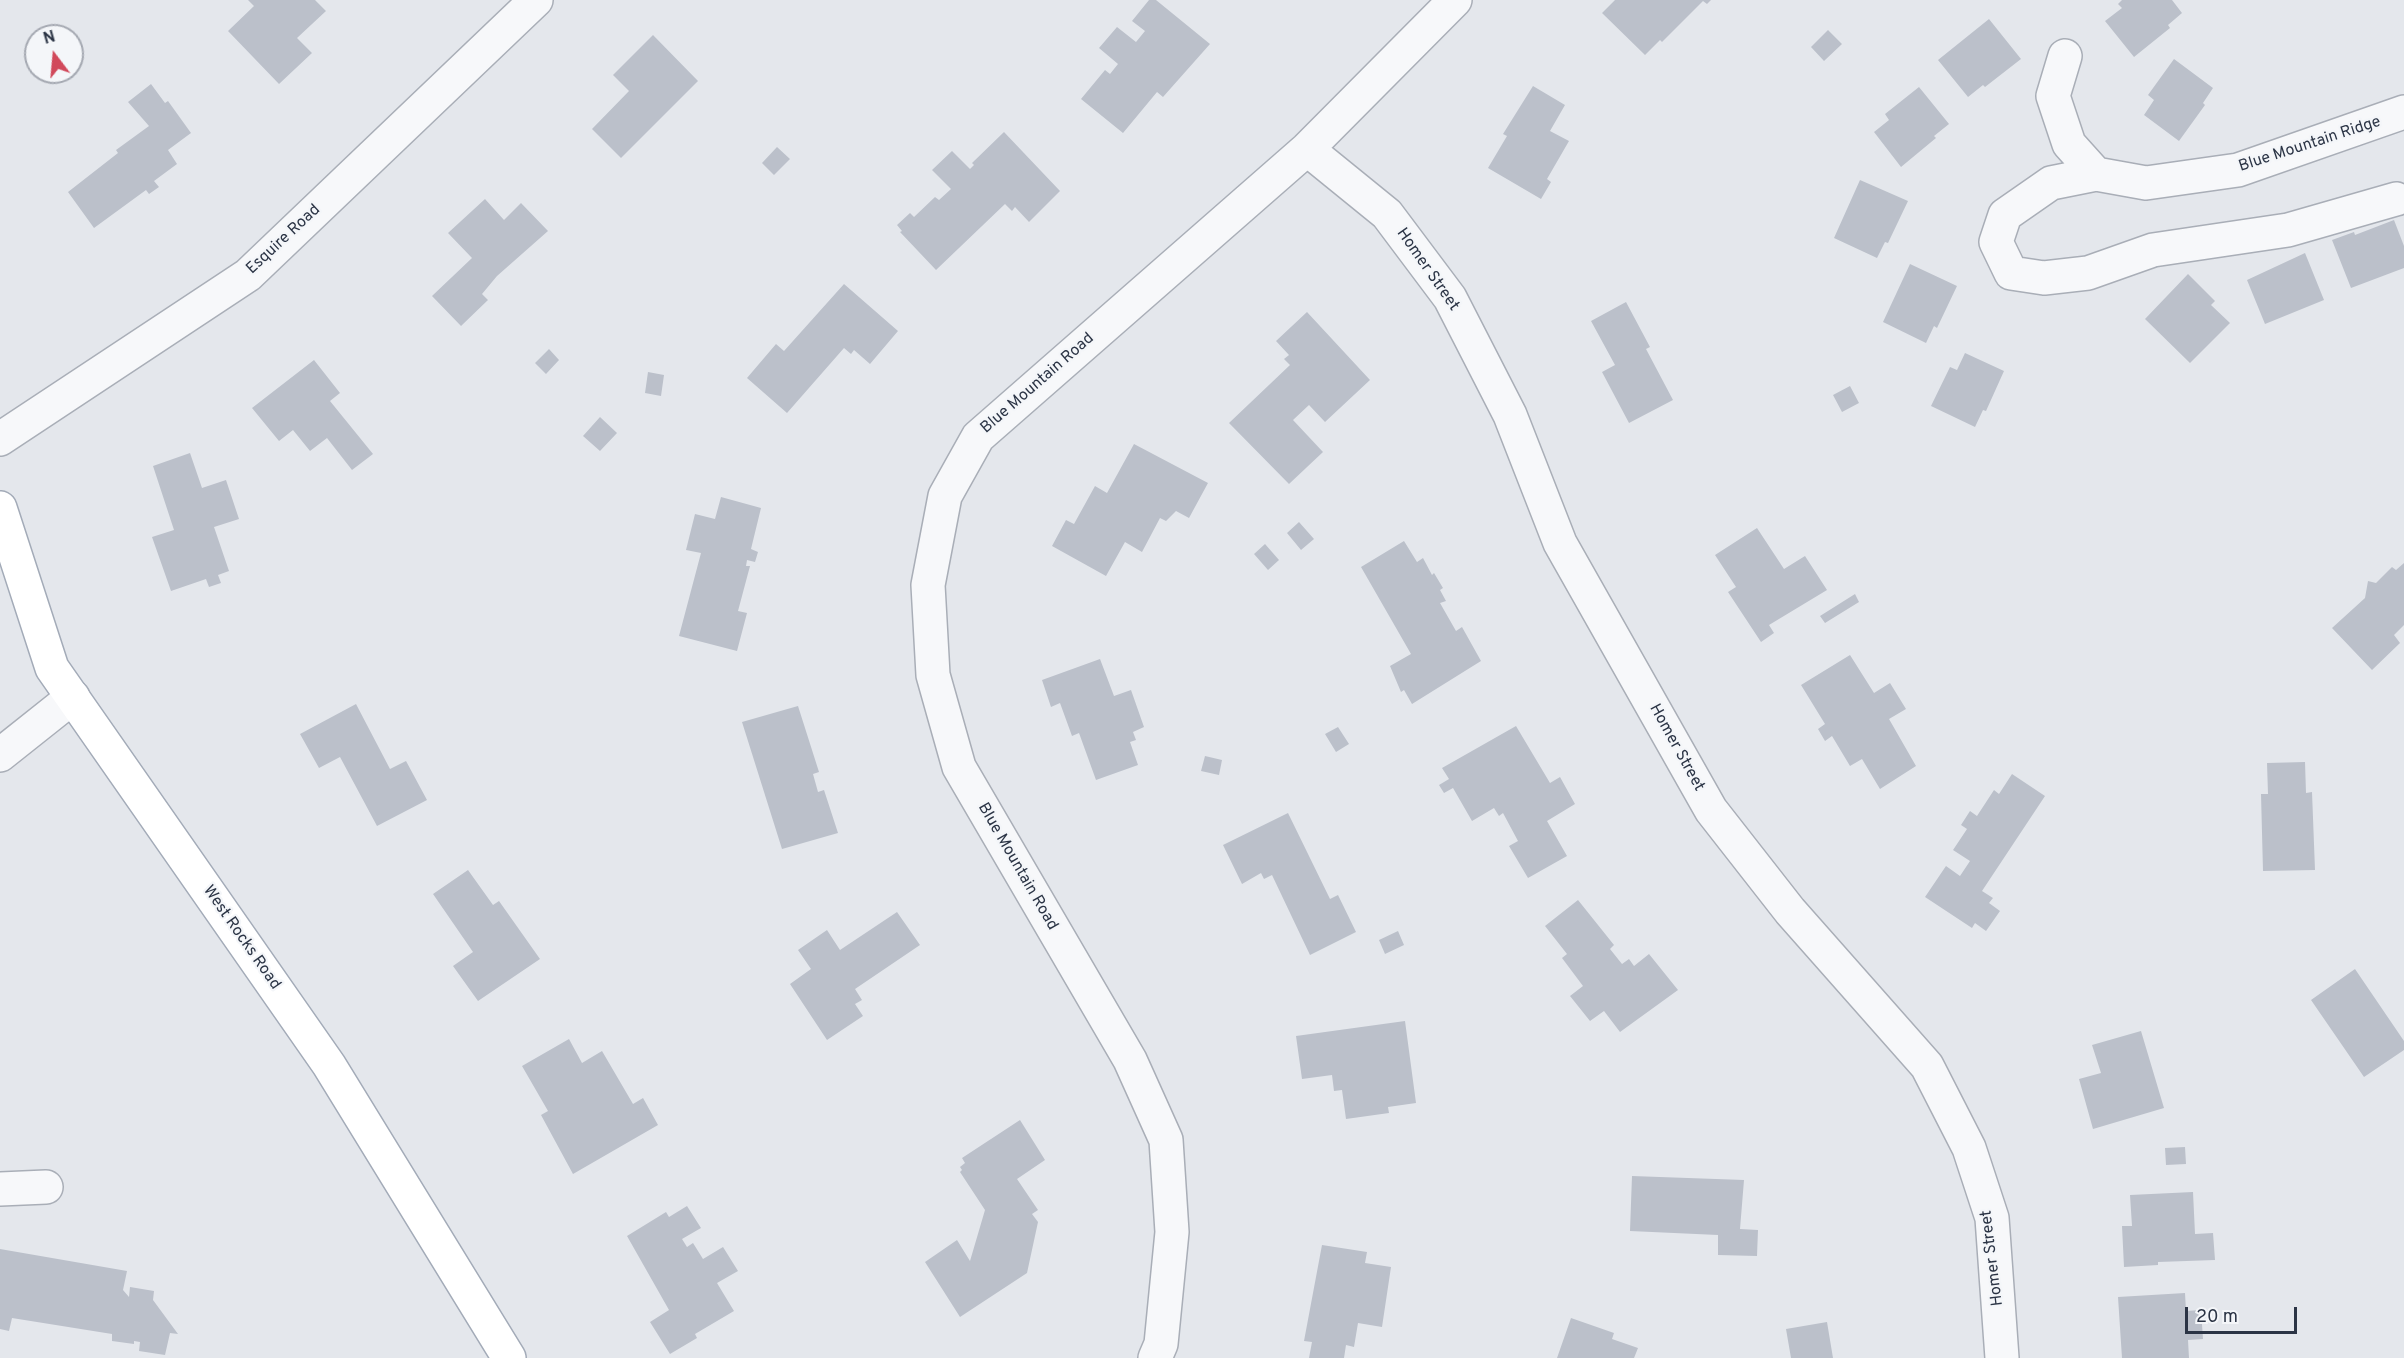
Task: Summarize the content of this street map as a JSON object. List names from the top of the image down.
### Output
{
  "streets": {
    "main road": ["West Rocks Road"],
    "street": [
      "Blue Mountain Ridge",
      "Esquire Road",
      "Homer Street",
      "Blue Mountain Road"
    ]
  },
  "crossings": [
    ["Homer Street", "Blue Mountain Road"]
  ],
  "scale_bar": "20 m",
  "north": "top"
}
